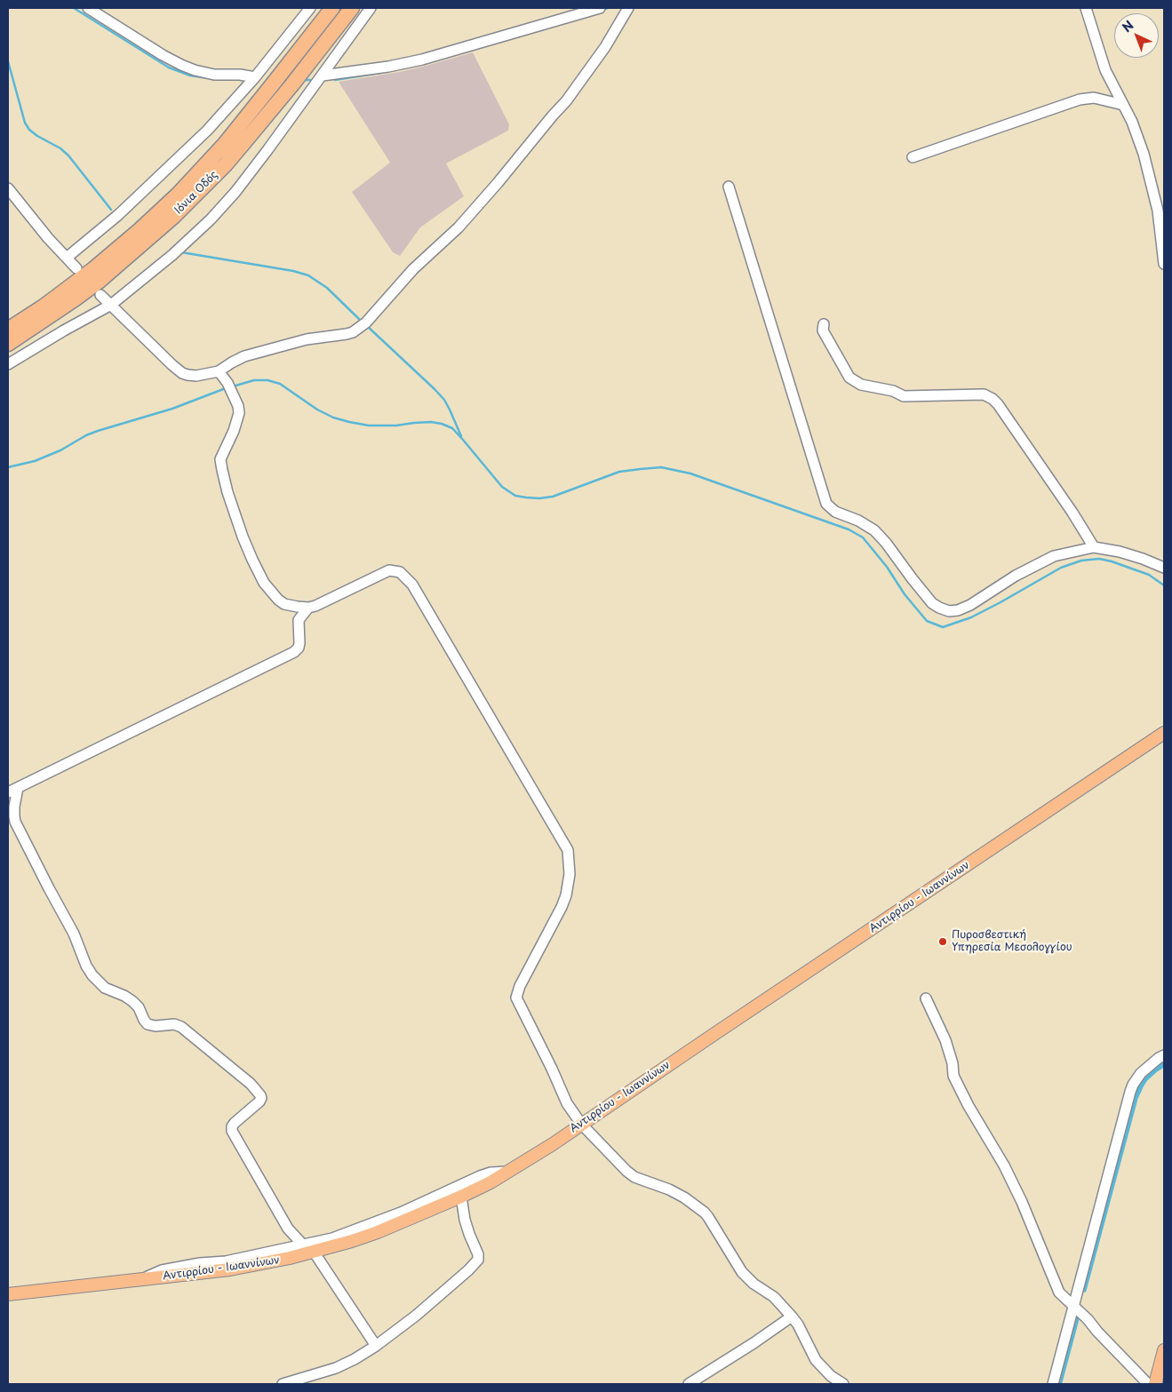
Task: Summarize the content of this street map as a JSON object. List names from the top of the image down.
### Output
{
  "streets": {
    "highway": ["Ιόνια Οδός"],
    "main road": ["Αντιρρίου - Ιωαννίνων"]
  },
  "places": ["Πυροσβεστική Υπηρεσία Μεσολογγίου"],
  "north": "top left"
}
